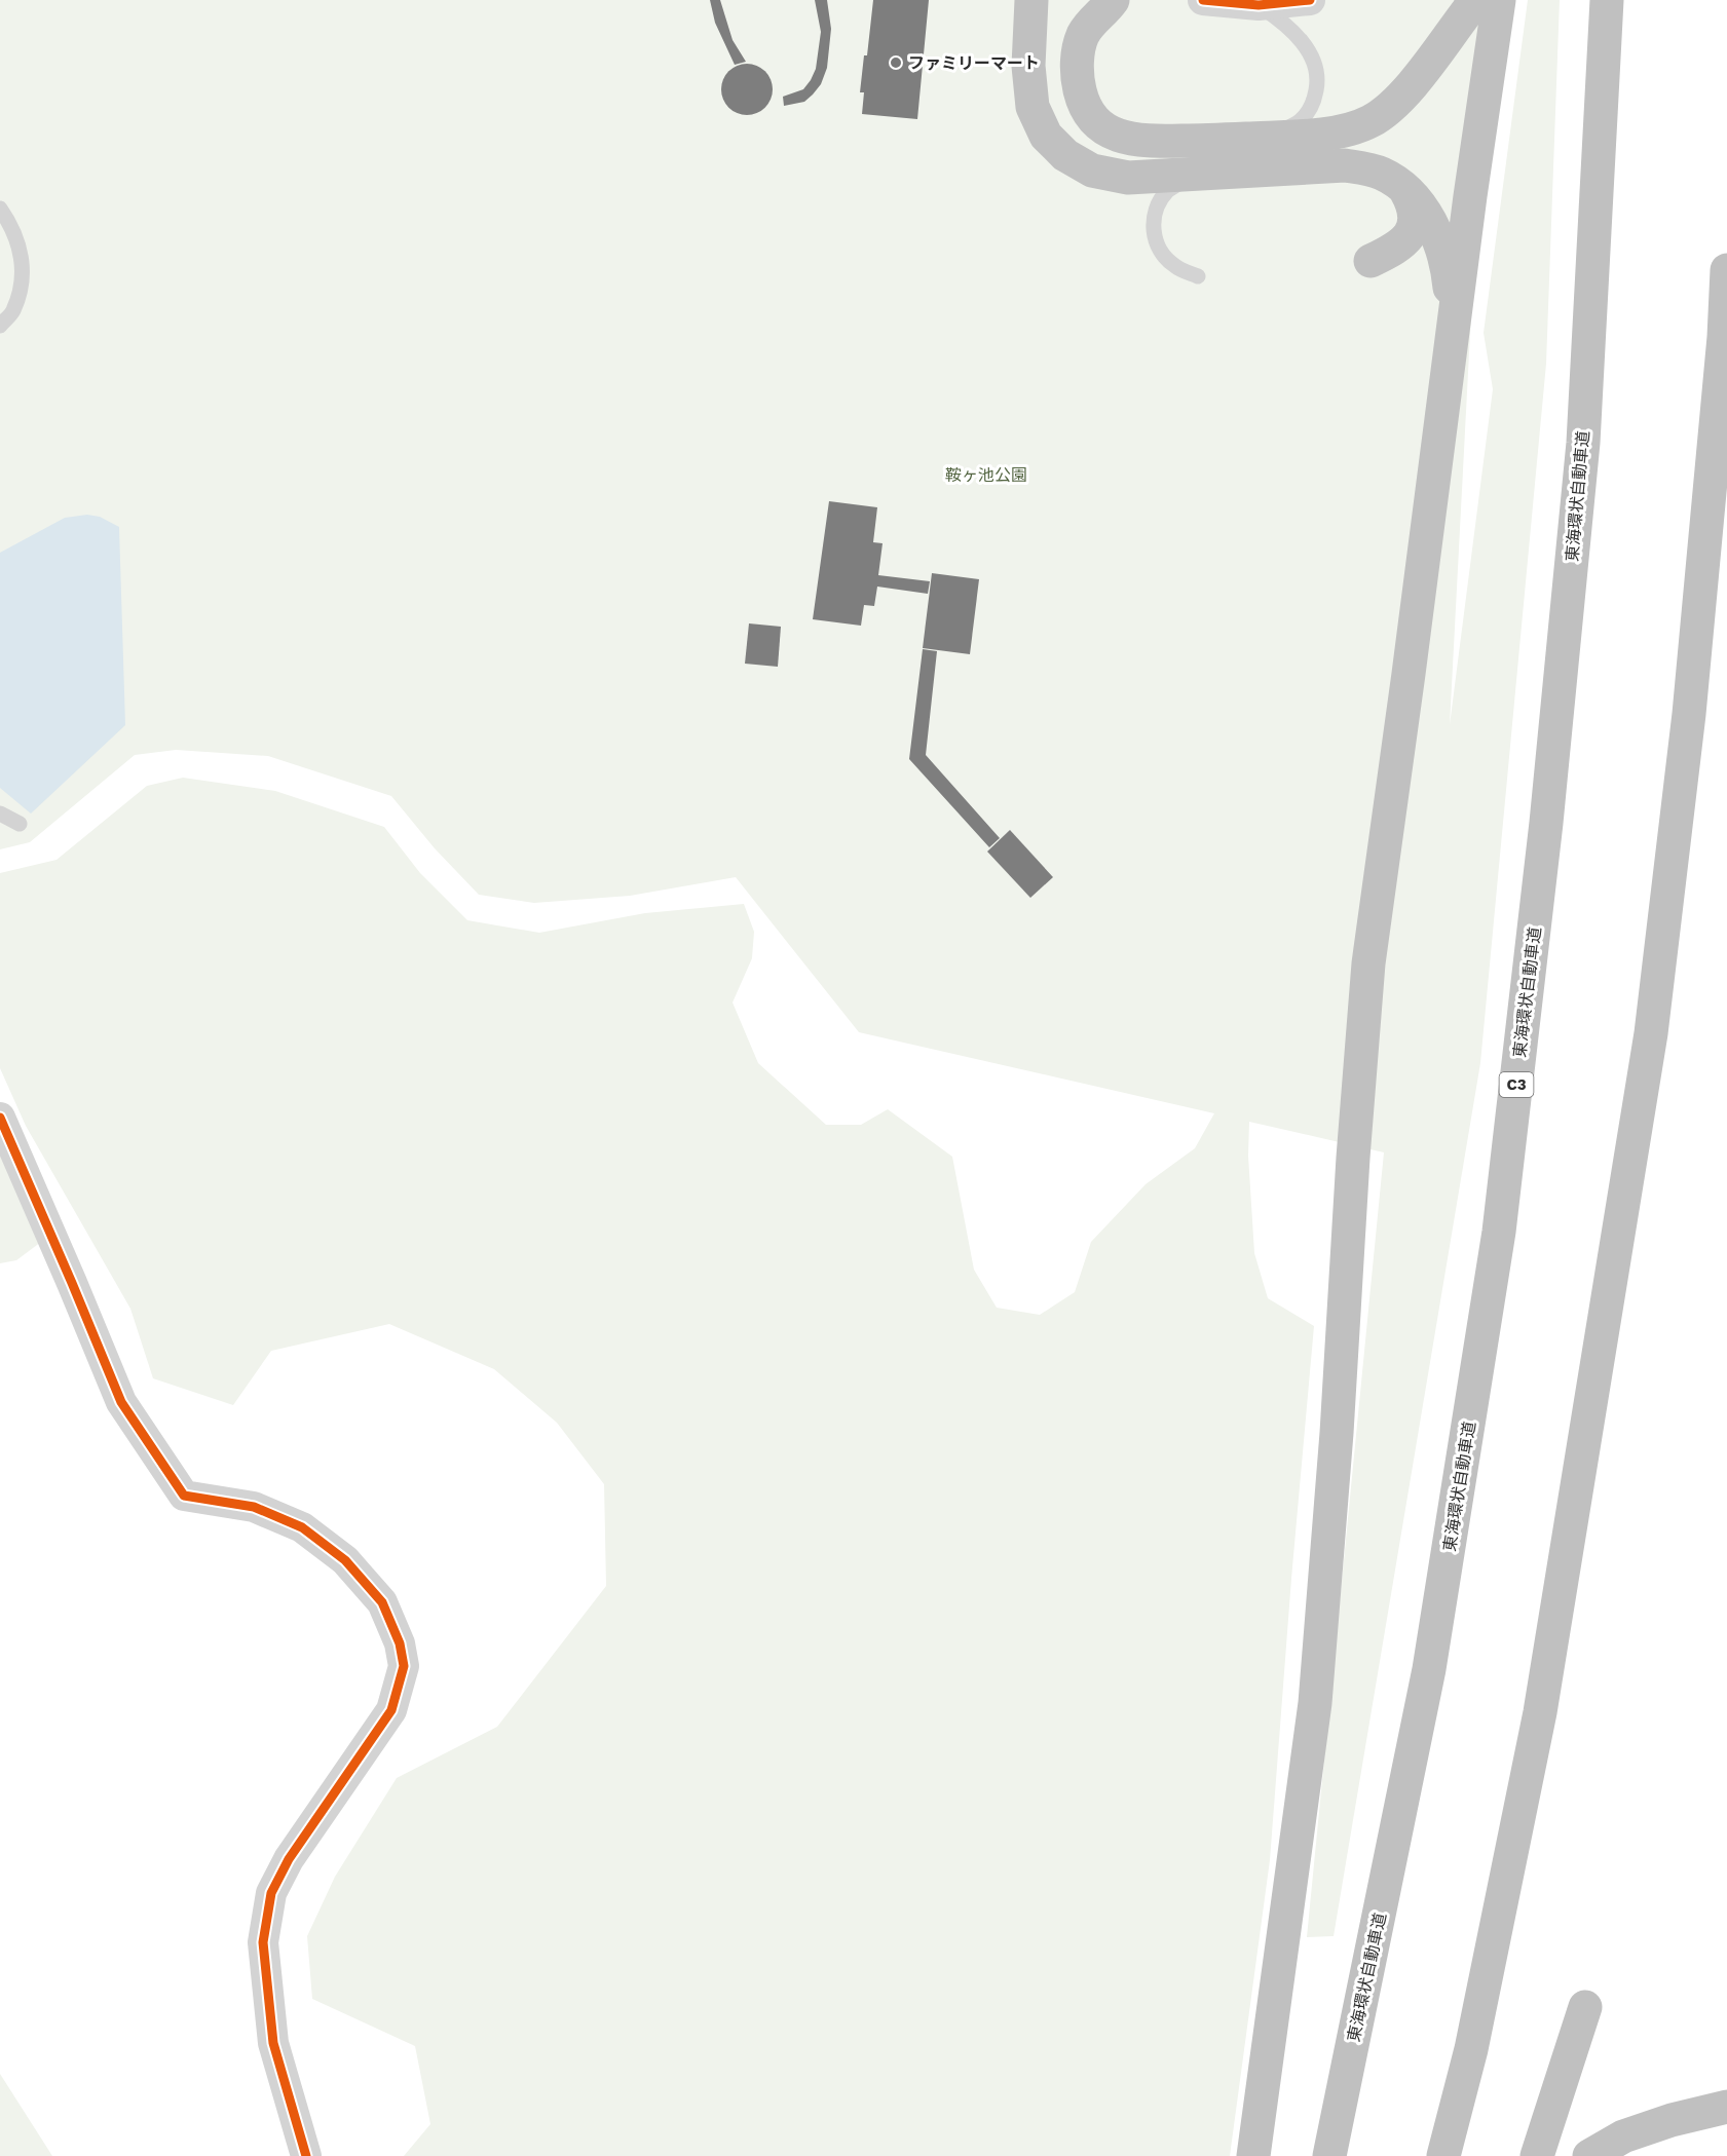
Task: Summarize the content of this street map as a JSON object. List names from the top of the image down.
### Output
{
  "streets": {
    "highway": ["東海環状自動車道", "C3"]
  },
  "parks": ["鞍ヶ池公園"],
  "places": ["ファミリーマート"]
}
